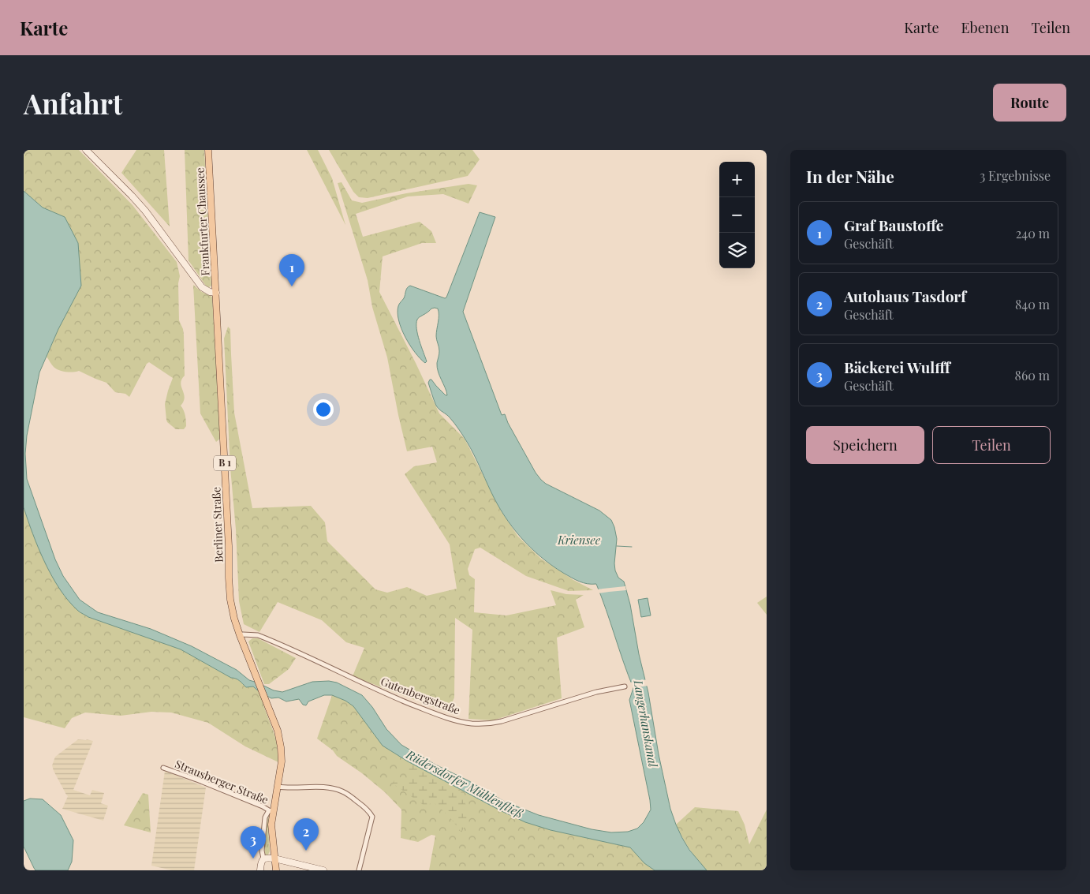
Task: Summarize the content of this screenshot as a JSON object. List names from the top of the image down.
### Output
{
  "streets": {
    "main road": ["Frankfurter Chaussee", "B 1", "Berliner Straße"],
    "street": ["Gutenbergstraße", "Strausberger Straße"]
  },
  "crossings": [
    ["Frankfurter Chaussee", "Berliner Straße"],
    ["Berliner Straße", "Gutenbergstraße"],
    ["Berliner Straße", "Strausberger Straße"]
  ],
  "water": ["Kriensee", "Langerhanskanal", "Rüdersdorfer Mühlenfließ"],
  "page": {
    "header": "Karte",
    "nav": ["Karte", "Ebenen", "Teilen"],
    "buttons": [
      "Route",
      ["Speichern", "Teilen"]
    ],
    "title": "Anfahrt",
    "heading": ["In der Nähe", "3 Ergebnisse"],
    "map_buttons": ["+", "−"],
    "list": [
      {
        "mark": "1",
        "name": "Graf Baustoffe",
        "note": "Geschäft",
        "value": "240 m"
      },
      {
        "mark": "2",
        "name": "Autohaus Tasdorf",
        "note": "Geschäft",
        "value": "840 m"
      },
      {
        "mark": "3",
        "name": "Bäckerei Wulfff",
        "note": "Geschäft",
        "value": "860 m"
      }
    ],
    "pins": ["1", "2", "3"]
  }
}
